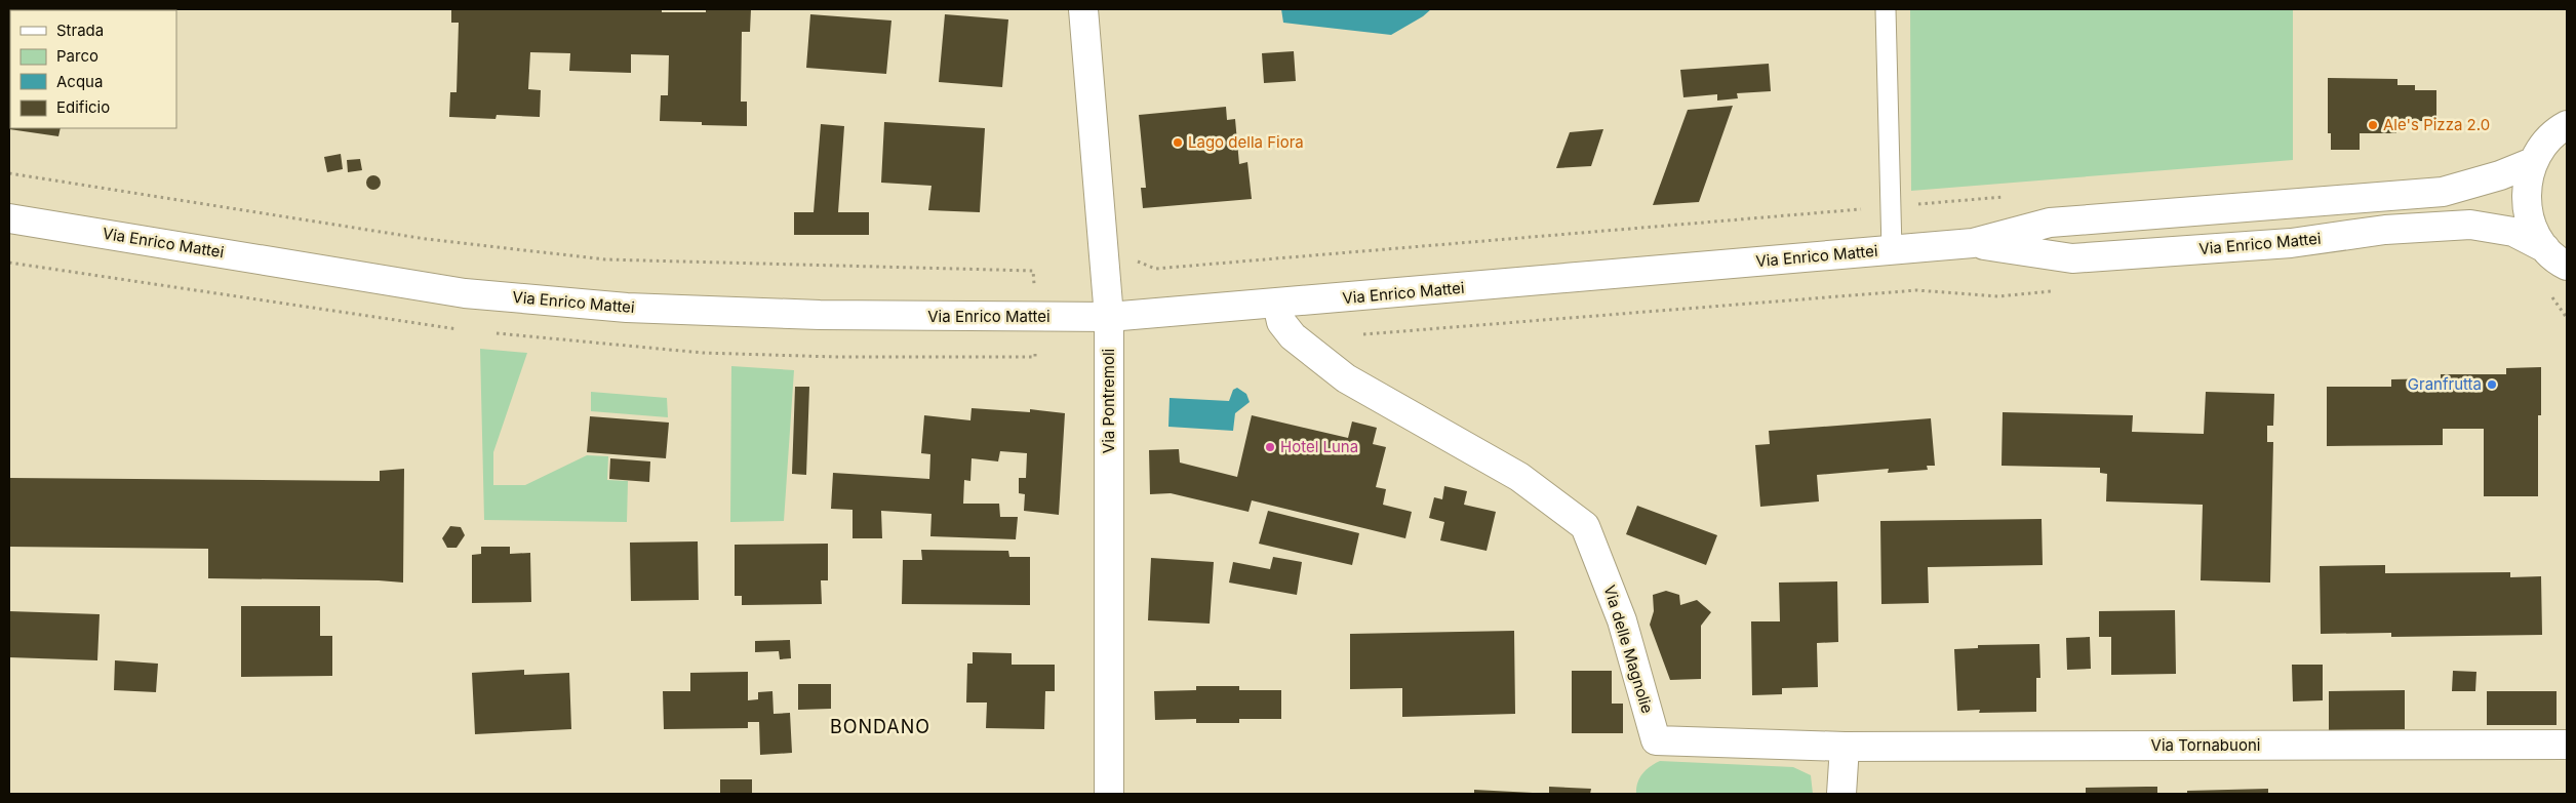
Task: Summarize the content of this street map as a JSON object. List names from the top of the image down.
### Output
{
  "streets": {
    "main road": [
      "Via Enrico Mattei",
      "Via Pontremoli",
      "Via delle Magnolie",
      "Via Tornabuoni"
    ]
  },
  "crossings": [
    ["Via Enrico Mattei", "Via Pontremoli"],
    ["Via Enrico Mattei", "Via delle Magnolie"],
    ["Via delle Magnolie", "Via Tornabuoni"]
  ],
  "districts": ["BONDANO"],
  "places": [
    "Ale's Pizza 2.0",
    "Lago della Fiora",
    "Granfrutta",
    "Hotel Luna"
  ],
  "legend": [
    "Strada",
    "Parco",
    "Acqua",
    "Edificio"
  ]
}
